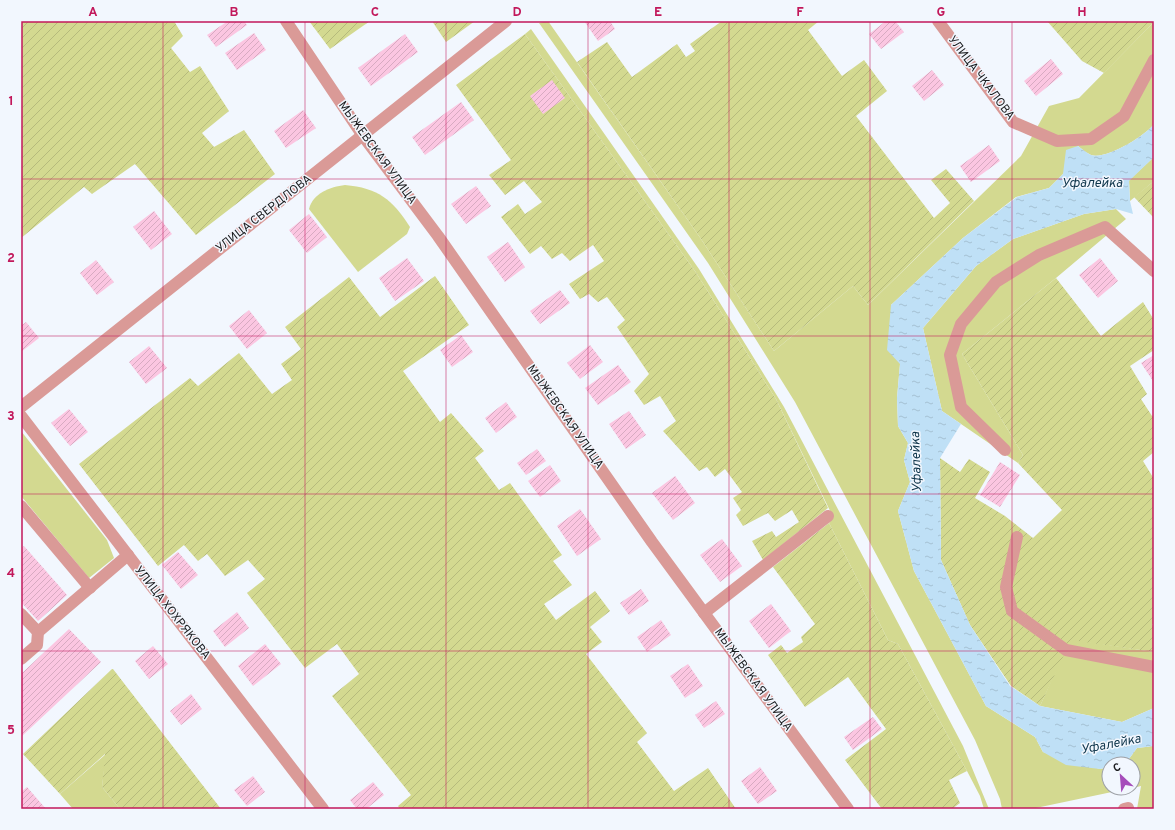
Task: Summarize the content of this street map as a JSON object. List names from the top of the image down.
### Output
{
  "streets": {
    "street": [
      "УЛИЦА ЧКАЛОВА",
      "МЫЖЕВСКАЯ УЛИЦА",
      "УЛИЦА СВЕРДЛОВА",
      "УЛИЦА ХОХРЯКОВА"
    ]
  },
  "crossings": [
    ["МЫЖЕВСКАЯ УЛИЦА", "УЛИЦА СВЕРДЛОВА"]
  ],
  "water": ["Уфалейка"],
  "north": "top left",
  "grid": {
    "columns": [
      "A",
      "B",
      "C",
      "D",
      "E",
      "F",
      "G",
      "H"
    ],
    "rows": [
      "1",
      "2",
      "3",
      "4",
      "5"
    ]
  }
}
